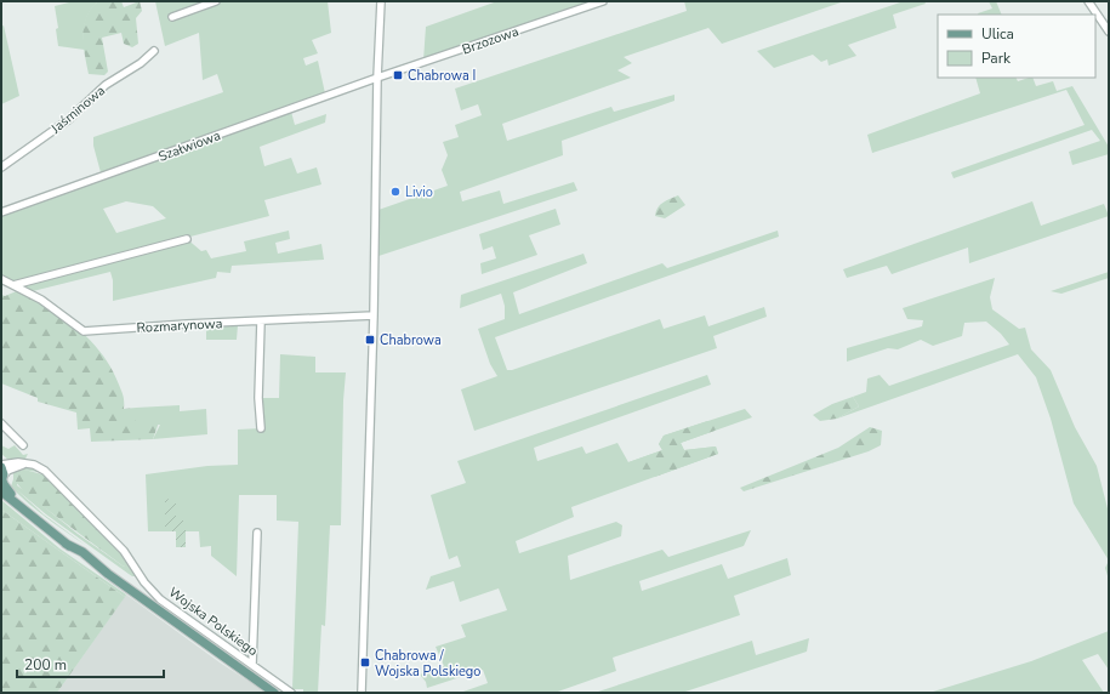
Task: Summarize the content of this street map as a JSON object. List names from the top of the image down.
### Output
{
  "streets": {
    "main road": ["Wojska Polskiego"],
    "street": [
      "Brzozowa",
      "Jaśminowa",
      "Szałwiowa",
      "Rozmarynowa"
    ]
  },
  "crossings": [
    ["Brzozowa", "Szałwiowa"]
  ],
  "places": {
    "transit": ["Chabrowa I", "Chabrowa", "Chabrowa / Wojska Polskiego"],
    "other": ["Livio"]
  },
  "legend": ["Ulica", "Park"],
  "scale_bar": "200 m"
}
